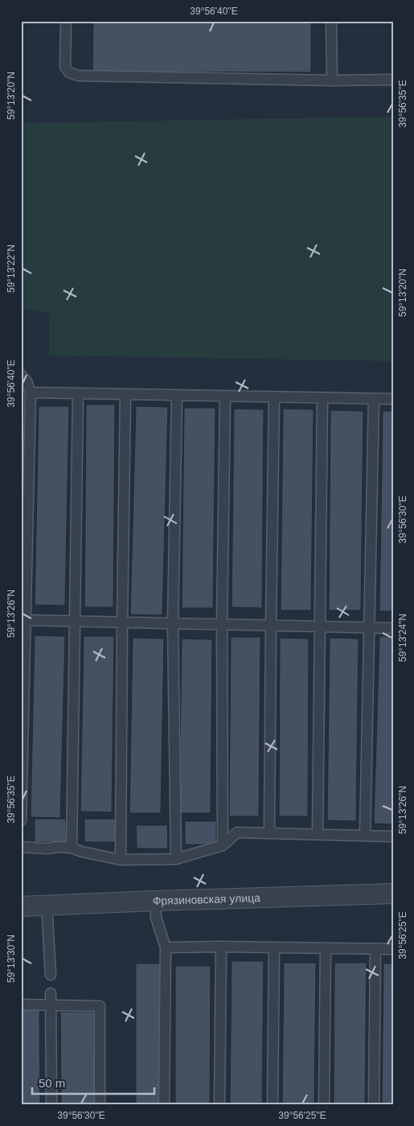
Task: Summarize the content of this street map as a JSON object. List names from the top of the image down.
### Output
{
  "streets": {
    "street": ["Фрязиновская улица"]
  },
  "scale_bar": "50 m",
  "coordinates": [
    "39°56'40\"E",
    "59°13'20\"N",
    "39°56'35\"E",
    "59°13'22\"N",
    "39°56'30\"E",
    "59°13'26\"N",
    "59°13'24\"N",
    "39°56'25\"E",
    "59°13'30\"N"
  ]
}
